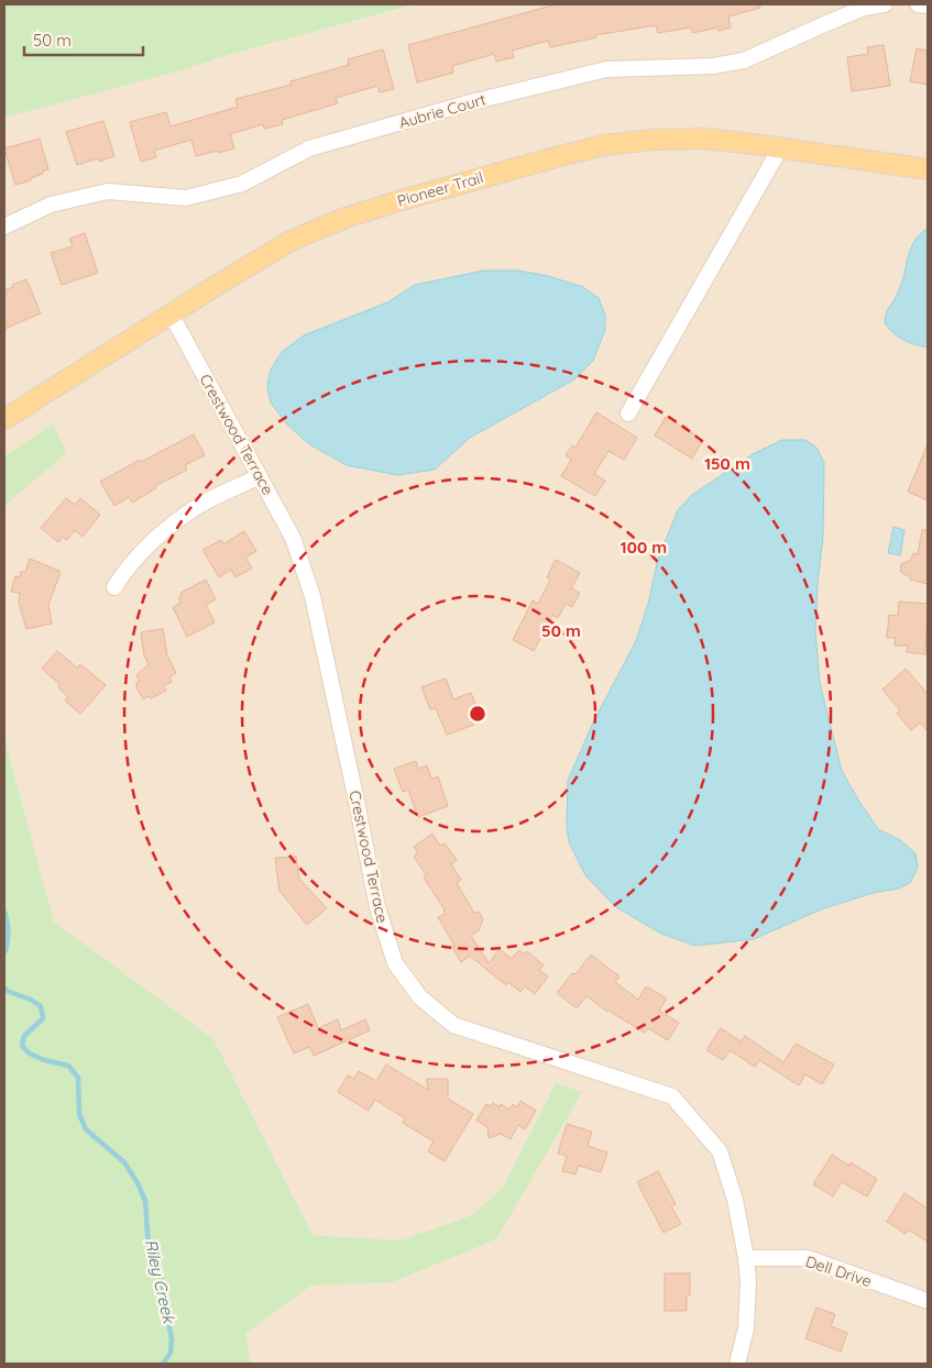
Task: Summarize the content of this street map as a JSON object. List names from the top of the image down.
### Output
{
  "streets": {
    "main road": ["Pioneer Trail"],
    "street": ["Aubrie Court", "Crestwood Terrace", "Dell Drive"]
  },
  "crossings": [
    ["Pioneer Trail", "Crestwood Terrace"],
    ["Crestwood Terrace", "Dell Drive"]
  ],
  "water": ["Riley Creek"],
  "scale_bar": "50 m",
  "rings": ["150 m", "100 m", "50 m"]
}
